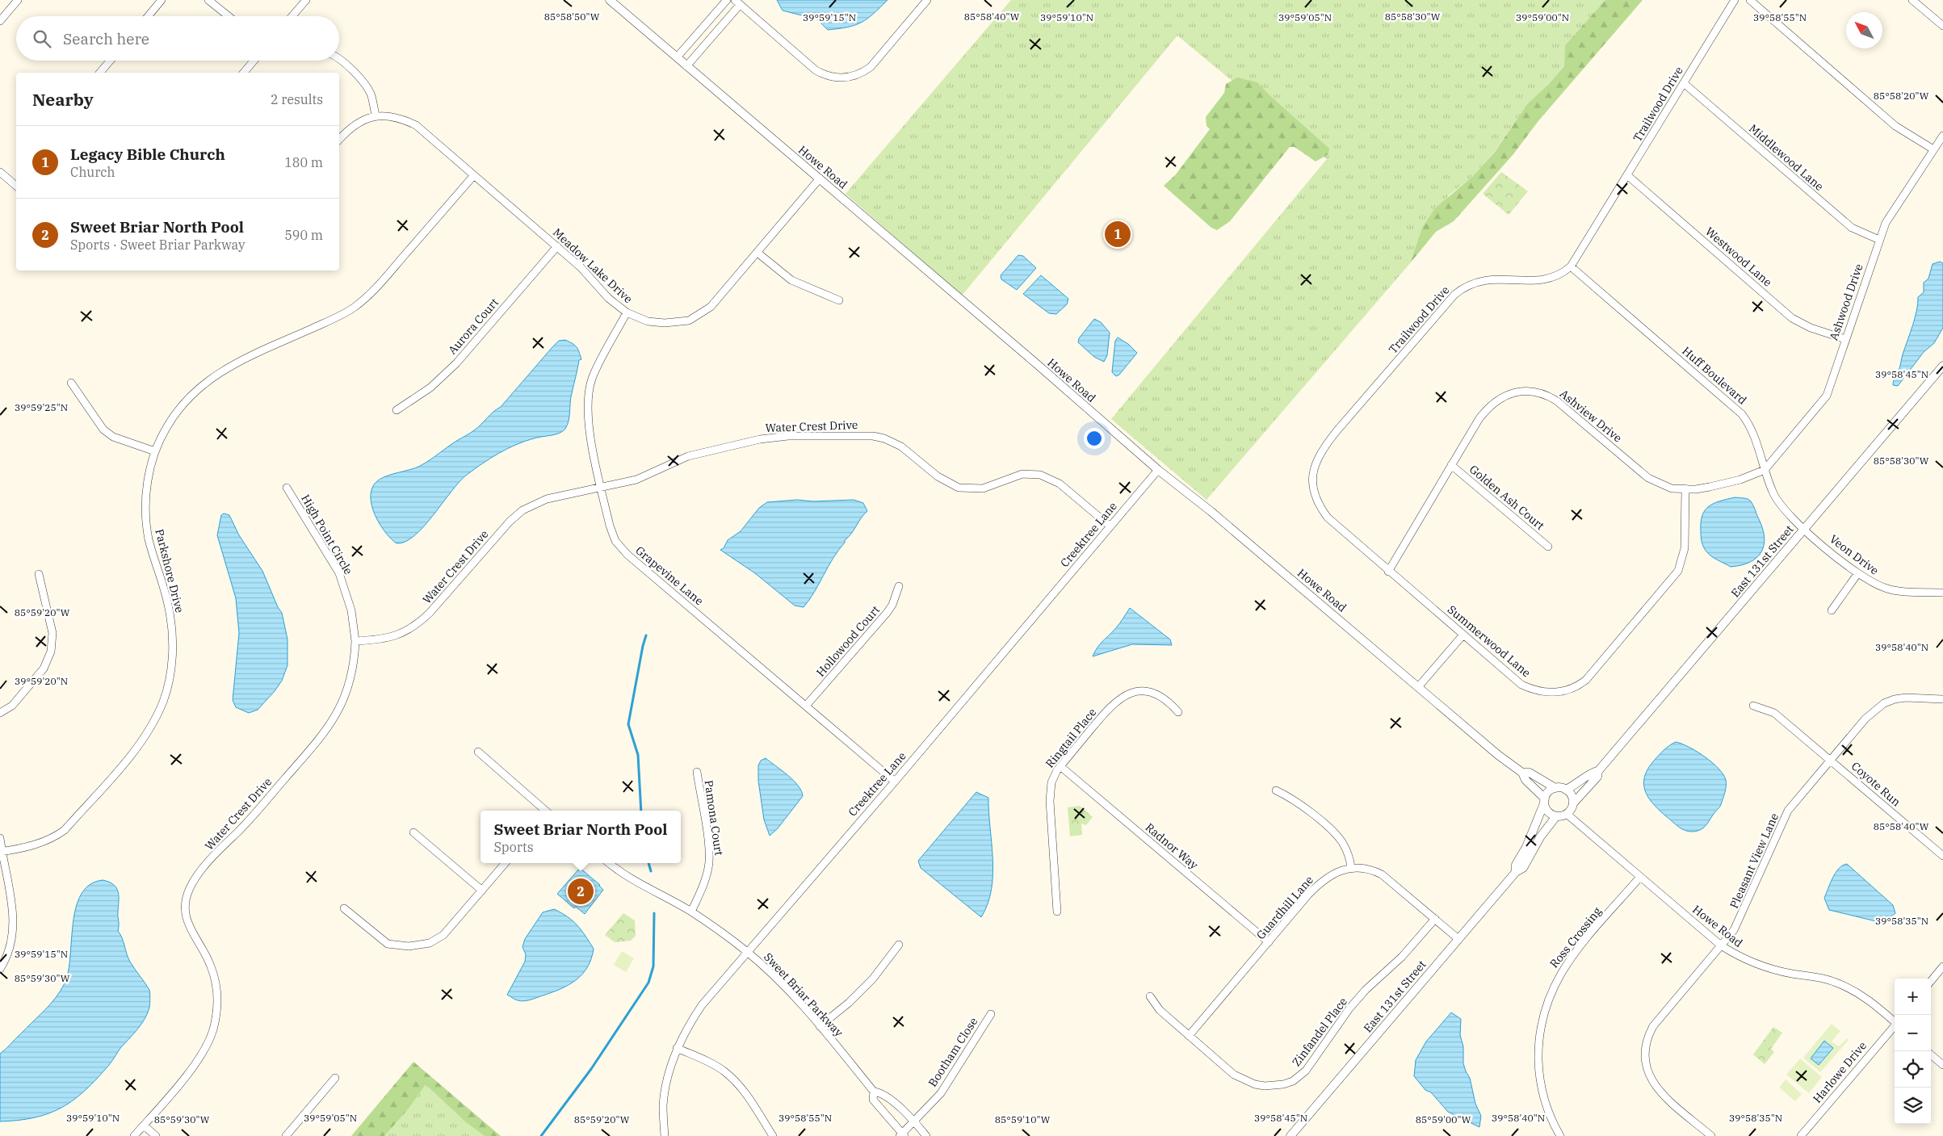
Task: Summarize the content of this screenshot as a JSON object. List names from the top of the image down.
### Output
{
  "streets": {
    "street": [
      "Trailwood Drive",
      "Middlewood Lane",
      "Howe Road",
      "Westwood Lane",
      "Meadow Lake Drive",
      "Ashwood Drive",
      "Aurora Court",
      "Huff Boulevard",
      "Ashview Drive",
      "Water Crest Drive",
      "Golden Ash Court",
      "High Point Circle",
      "Creektree Lane",
      "Veon Drive",
      "East 131st Street",
      "Parkshore Drive",
      "Grapevine Lane",
      "Hollowood Court",
      "Summerwood Lane",
      "Ringtail Place",
      "Coyote Run",
      "Pamona Court",
      "Radnor Way",
      "Pleasant View Lane",
      "Guardhill Lane",
      "Ross Crossing",
      "Sweet Briar Parkway",
      "Zinfandel Place",
      "Bootham Close",
      "Harlowe Drive"
    ]
  },
  "crossings": [
    ["Trailwood Drive", "Middlewood Lane"],
    ["Trailwood Drive", "Westwood Lane"],
    ["Trailwood Drive", "Huff Boulevard"],
    ["Trailwood Drive", "Summerwood Lane"],
    ["Middlewood Lane", "Ashwood Drive"],
    ["Howe Road", "Meadow Lake Drive"],
    ["Howe Road", "Creektree Lane"],
    ["Howe Road", "East 131st Street"],
    ["Howe Road", "Pleasant View Lane"],
    ["Howe Road", "Ross Crossing"],
    ["Westwood Lane", "Ashwood Drive"],
    ["Meadow Lake Drive", "Aurora Court"],
    ["Meadow Lake Drive", "Parkshore Drive"],
    ["Meadow Lake Drive", "Grapevine Lane"],
    ["Ashwood Drive", "Huff Boulevard"],
    ["Ashwood Drive", "Ashview Drive"],
    ["Huff Boulevard", "Ashview Drive"],
    ["Huff Boulevard", "Veon Drive"],
    ["Huff Boulevard", "East 131st Street"],
    ["Ashview Drive", "Golden Ash Court"],
    ["Ashview Drive", "Summerwood Lane"],
    ["Water Crest Drive", "High Point Circle"],
    ["Water Crest Drive", "Creektree Lane"],
    ["Water Crest Drive", "Grapevine Lane"],
    ["Creektree Lane", "Grapevine Lane"],
    ["Creektree Lane", "Sweet Briar Parkway"],
    ["Veon Drive", "East 131st Street"],
    ["East 131st Street", "Guardhill Lane"],
    ["Grapevine Lane", "Hollowood Court"],
    ["Ringtail Place", "Radnor Way"],
    ["Coyote Run", "Pleasant View Lane"],
    ["Pamona Court", "Sweet Briar Parkway"],
    ["Radnor Way", "Guardhill Lane"],
    ["Guardhill Lane", "Zinfandel Place"],
    ["Sweet Briar Parkway", "Bootham Close"]
  ],
  "north": "top left",
  "page": {
    "search": "Search here",
    "heading": ["Nearby", "2 results"],
    "list": [
      {
        "mark": "1",
        "name": "Legacy Bible Church",
        "note": "Church",
        "value": "180 m"
      },
      {
        "mark": "2",
        "name": "Sweet Briar North Pool",
        "note": "Sports · Sweet Briar Parkway",
        "value": "590 m"
      }
    ],
    "pins": ["1", "2"],
    "popup": ["Sweet Briar North Pool", "Sports"],
    "map_buttons": ["+", "−"]
  },
  "coordinates": [
    "85°58'50\"W",
    "85°58'30\"W",
    "85°58'40\"W",
    "39°59'15\"N",
    "39°59'10\"N",
    "39°59'05\"N",
    "39°59'00\"N",
    "39°58'55\"N",
    "85°58'20\"W",
    "39°58'45\"N",
    "39°59'25\"N",
    "85°59'20\"W",
    "39°58'40\"N",
    "39°59'20\"N",
    "39°58'35\"N",
    "85°59'30\"W",
    "85°59'10\"W",
    "85°59'00\"W"
  ]
}
